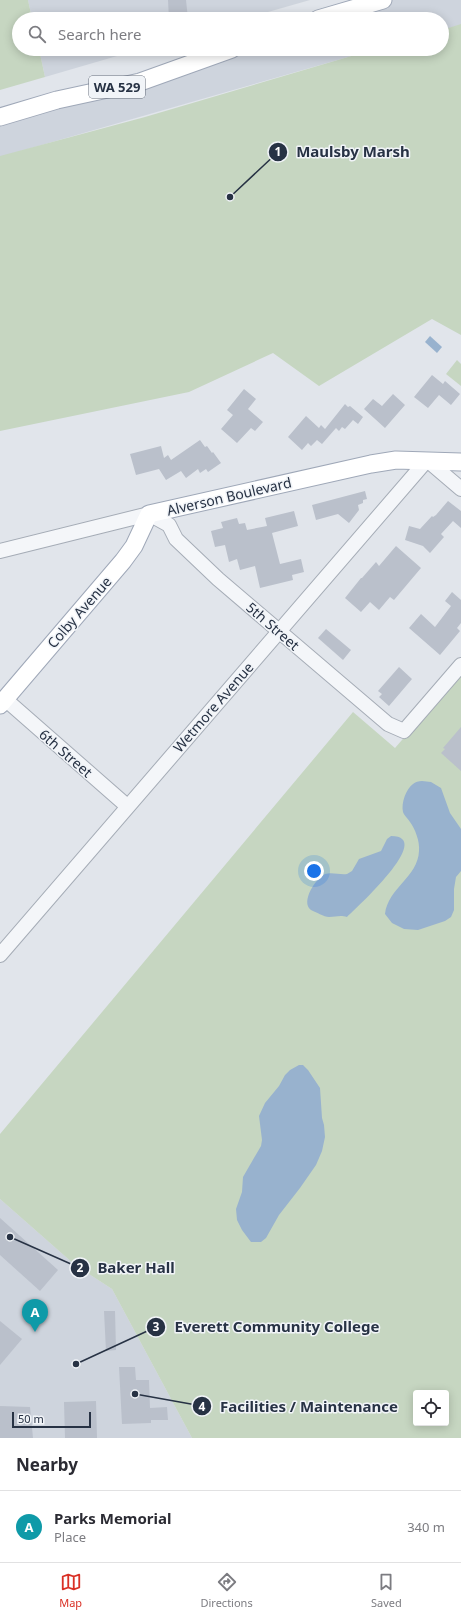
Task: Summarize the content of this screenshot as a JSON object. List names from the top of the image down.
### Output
{
  "streets": {
    "main road": ["WA 529", "Alverson Boulevard", "Colby Avenue"],
    "street": ["5th Street", "Wetmore Avenue", "6th Street"]
  },
  "crossings": [
    ["Alverson Boulevard", "Colby Avenue"],
    ["Alverson Boulevard", "5th Street"],
    ["Alverson Boulevard", "Wetmore Avenue"],
    ["Colby Avenue", "5th Street"],
    ["Colby Avenue", "6th Street"],
    ["5th Street", "Wetmore Avenue"],
    ["Wetmore Avenue", "6th Street"]
  ],
  "places": [
    "Maulsby Marsh",
    "Baker Hall",
    "Everett Community College",
    "Facilities / Maintenance"
  ],
  "scale_bar": "50 m",
  "page": {
    "search": "Search here",
    "pins": "A",
    "scale": "50 m",
    "heading": "Nearby",
    "list": [
      {
        "mark": "A",
        "name": "Parks Memorial",
        "note": "Place",
        "value": "340 m"
      }
    ],
    "nav": ["Map", "Directions", "Saved"]
  }
}
